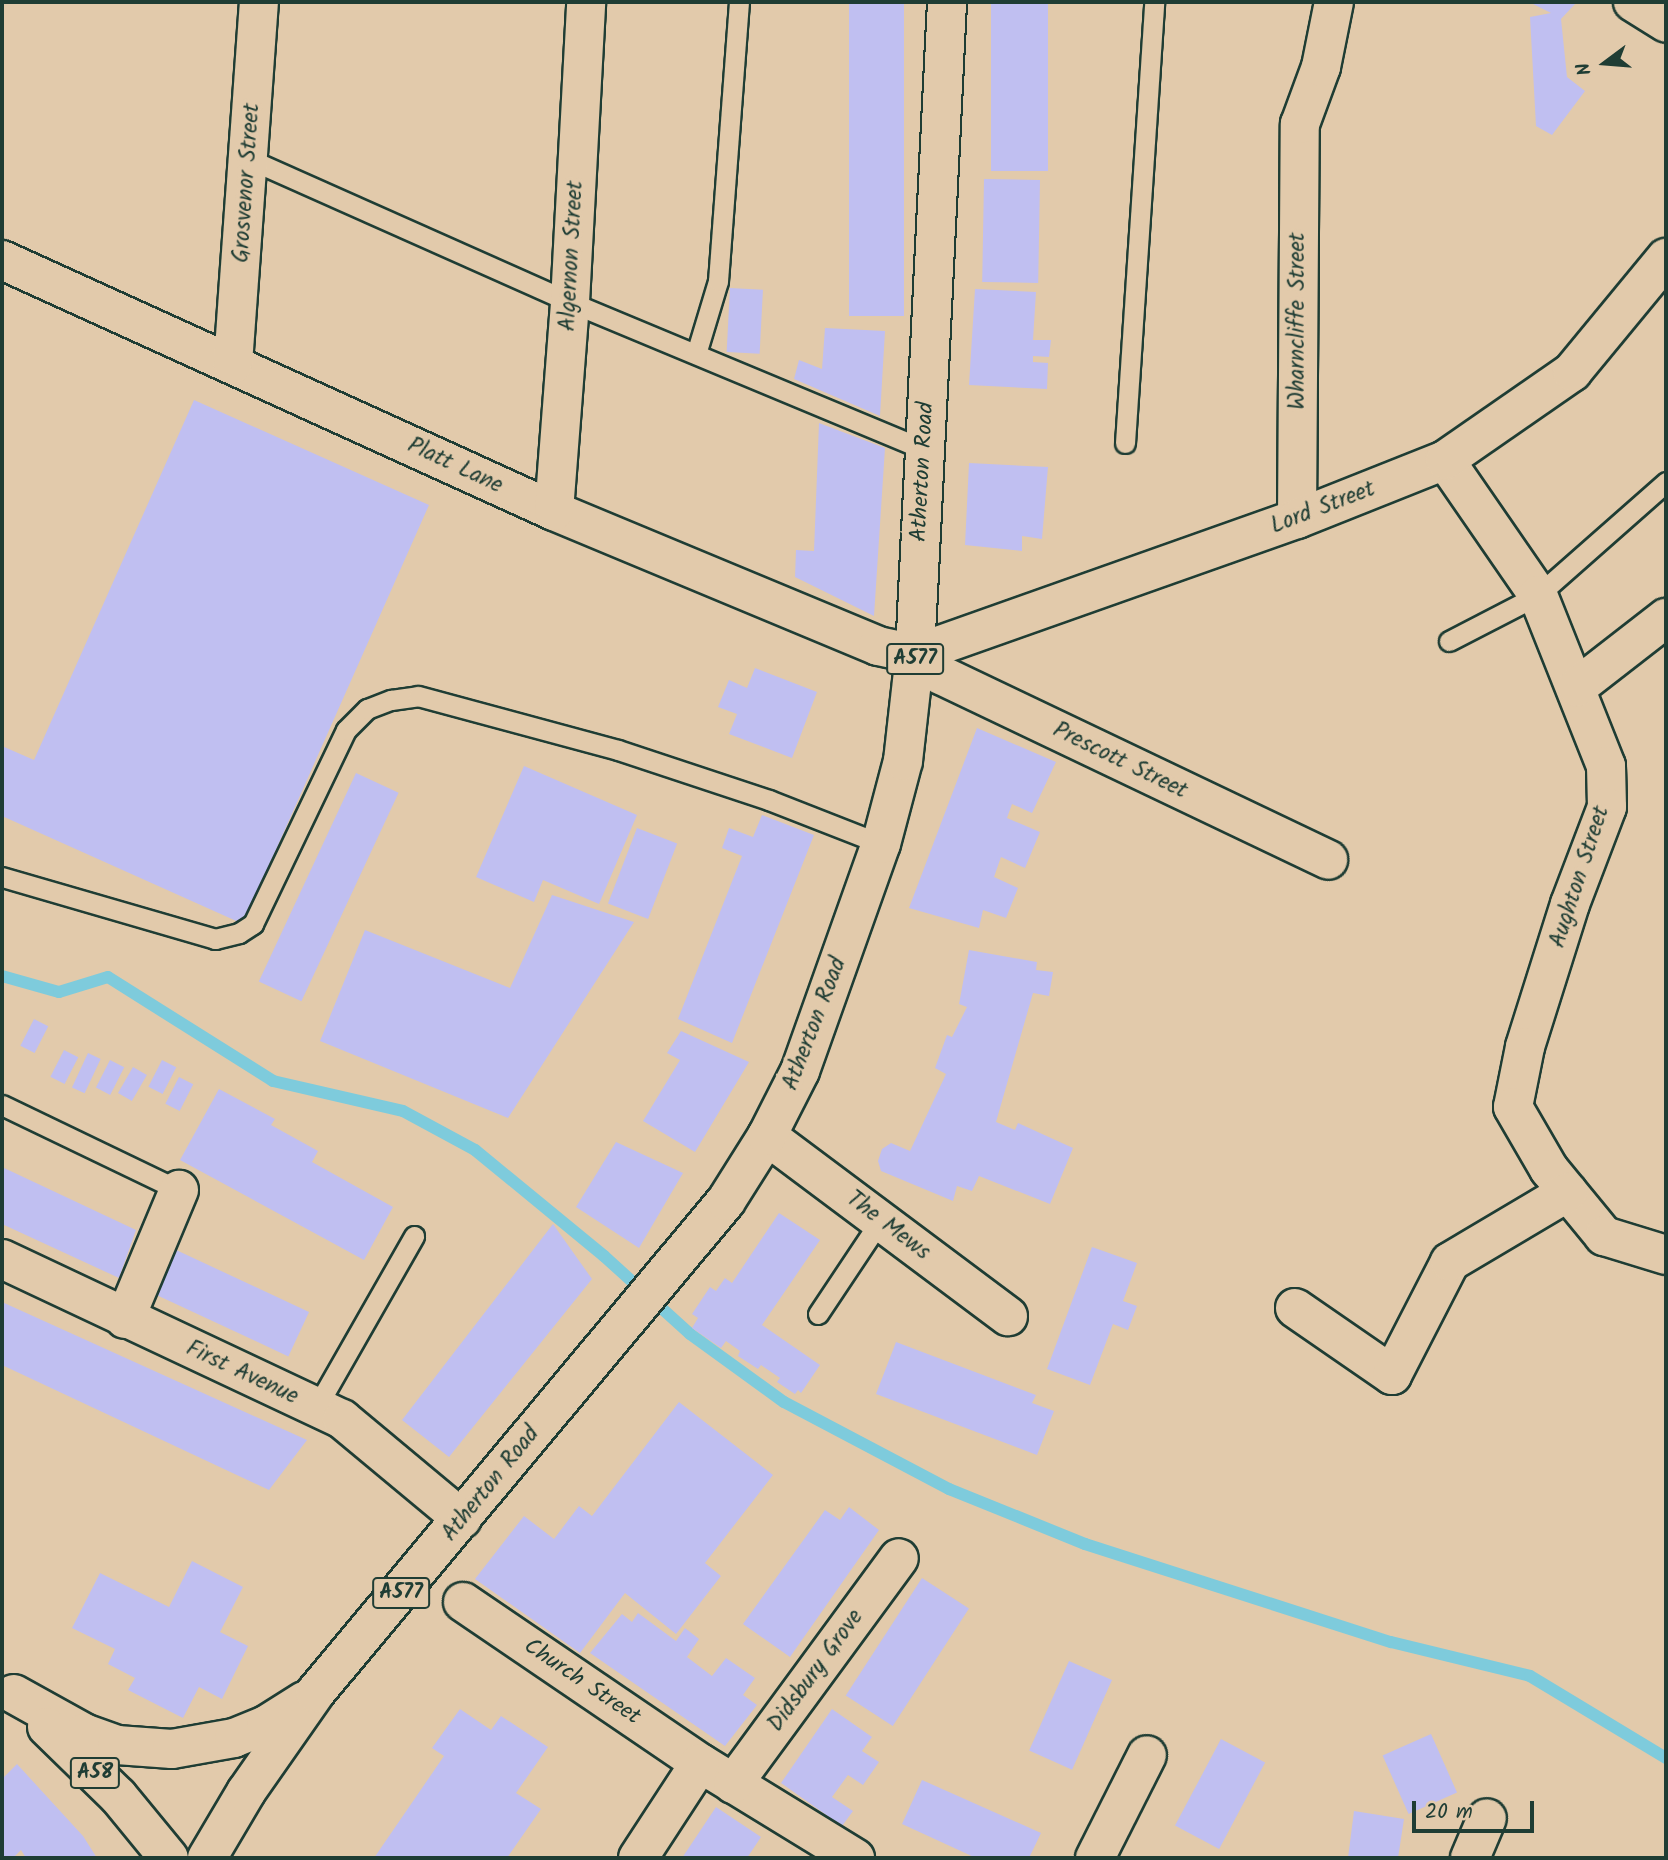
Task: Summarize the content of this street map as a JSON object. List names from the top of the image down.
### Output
{
  "streets": {
    "main road": [
      "Grosvenor Street",
      "Algernon Street",
      "Wharncliffe Street",
      "Platt Lane",
      "Atherton Road",
      "Lord Street",
      "A577",
      "Prescott Street",
      "Aughton Street",
      "The Mews",
      "First Avenue",
      "Didsbury Grove",
      "Church Street",
      "A58"
    ]
  },
  "crossings": [
    ["Grosvenor Street", "Platt Lane"],
    ["Algernon Street", "Platt Lane"],
    ["Wharncliffe Street", "Lord Street"],
    ["Platt Lane", "Atherton Road"],
    ["Platt Lane", "Lord Street"],
    ["Platt Lane", "Prescott Street"],
    ["Atherton Road", "Lord Street"],
    ["Atherton Road", "Prescott Street"],
    ["Atherton Road", "The Mews"],
    ["Atherton Road", "First Avenue"],
    ["Lord Street", "Prescott Street"],
    ["Lord Street", "Aughton Street"],
    ["Didsbury Grove", "Church Street"]
  ],
  "scale_bar": "20 m",
  "north": "left"
}
